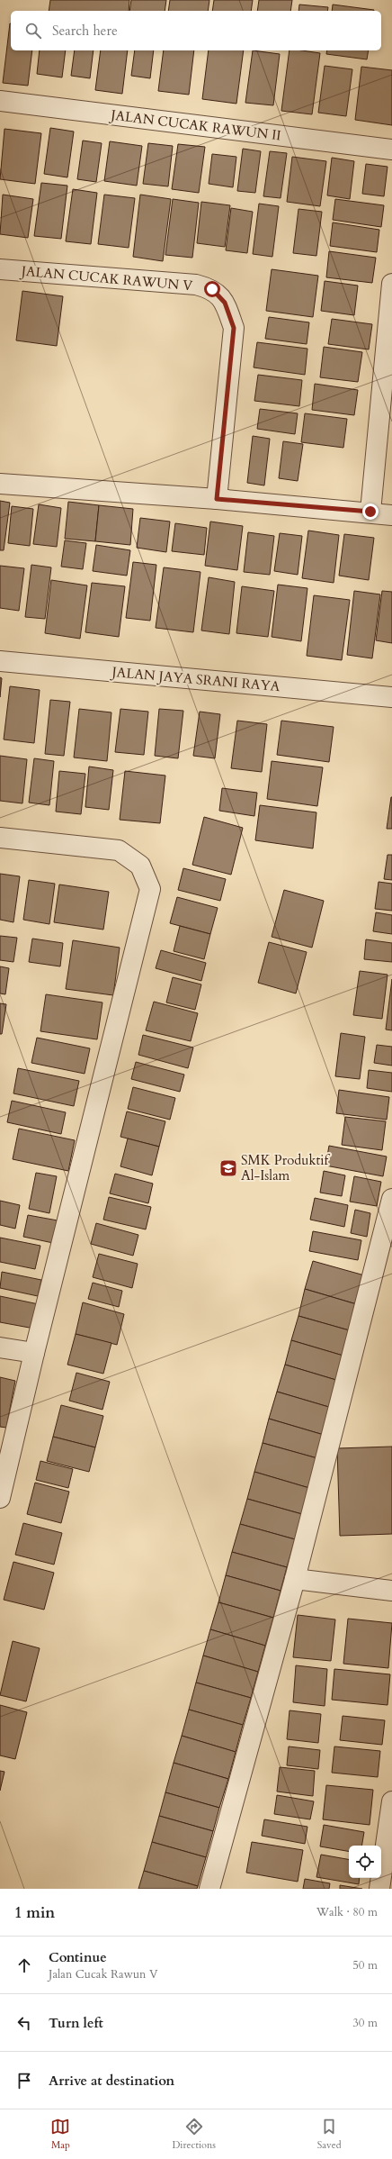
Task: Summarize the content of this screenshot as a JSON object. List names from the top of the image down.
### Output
{
  "streets": {
    "street": ["JALAN CUCAK RAWUN II", "JALAN CUCAK RAWUN V", "JALAN JAYA SRANI RAYA"]
  },
  "places": {
    "school or university": ["SMK Produktif Al-Islam"]
  },
  "page": {
    "search": "Search here",
    "heading": ["1 min", "Walk · 80 m"],
    "list": [
      ["Continue", "Jalan Cucak Rawun V", "50 m"],
      ["Turn left", "30 m"],
      "Arrive at destination"
    ],
    "nav": ["Map", "Directions", "Saved"]
  }
}
